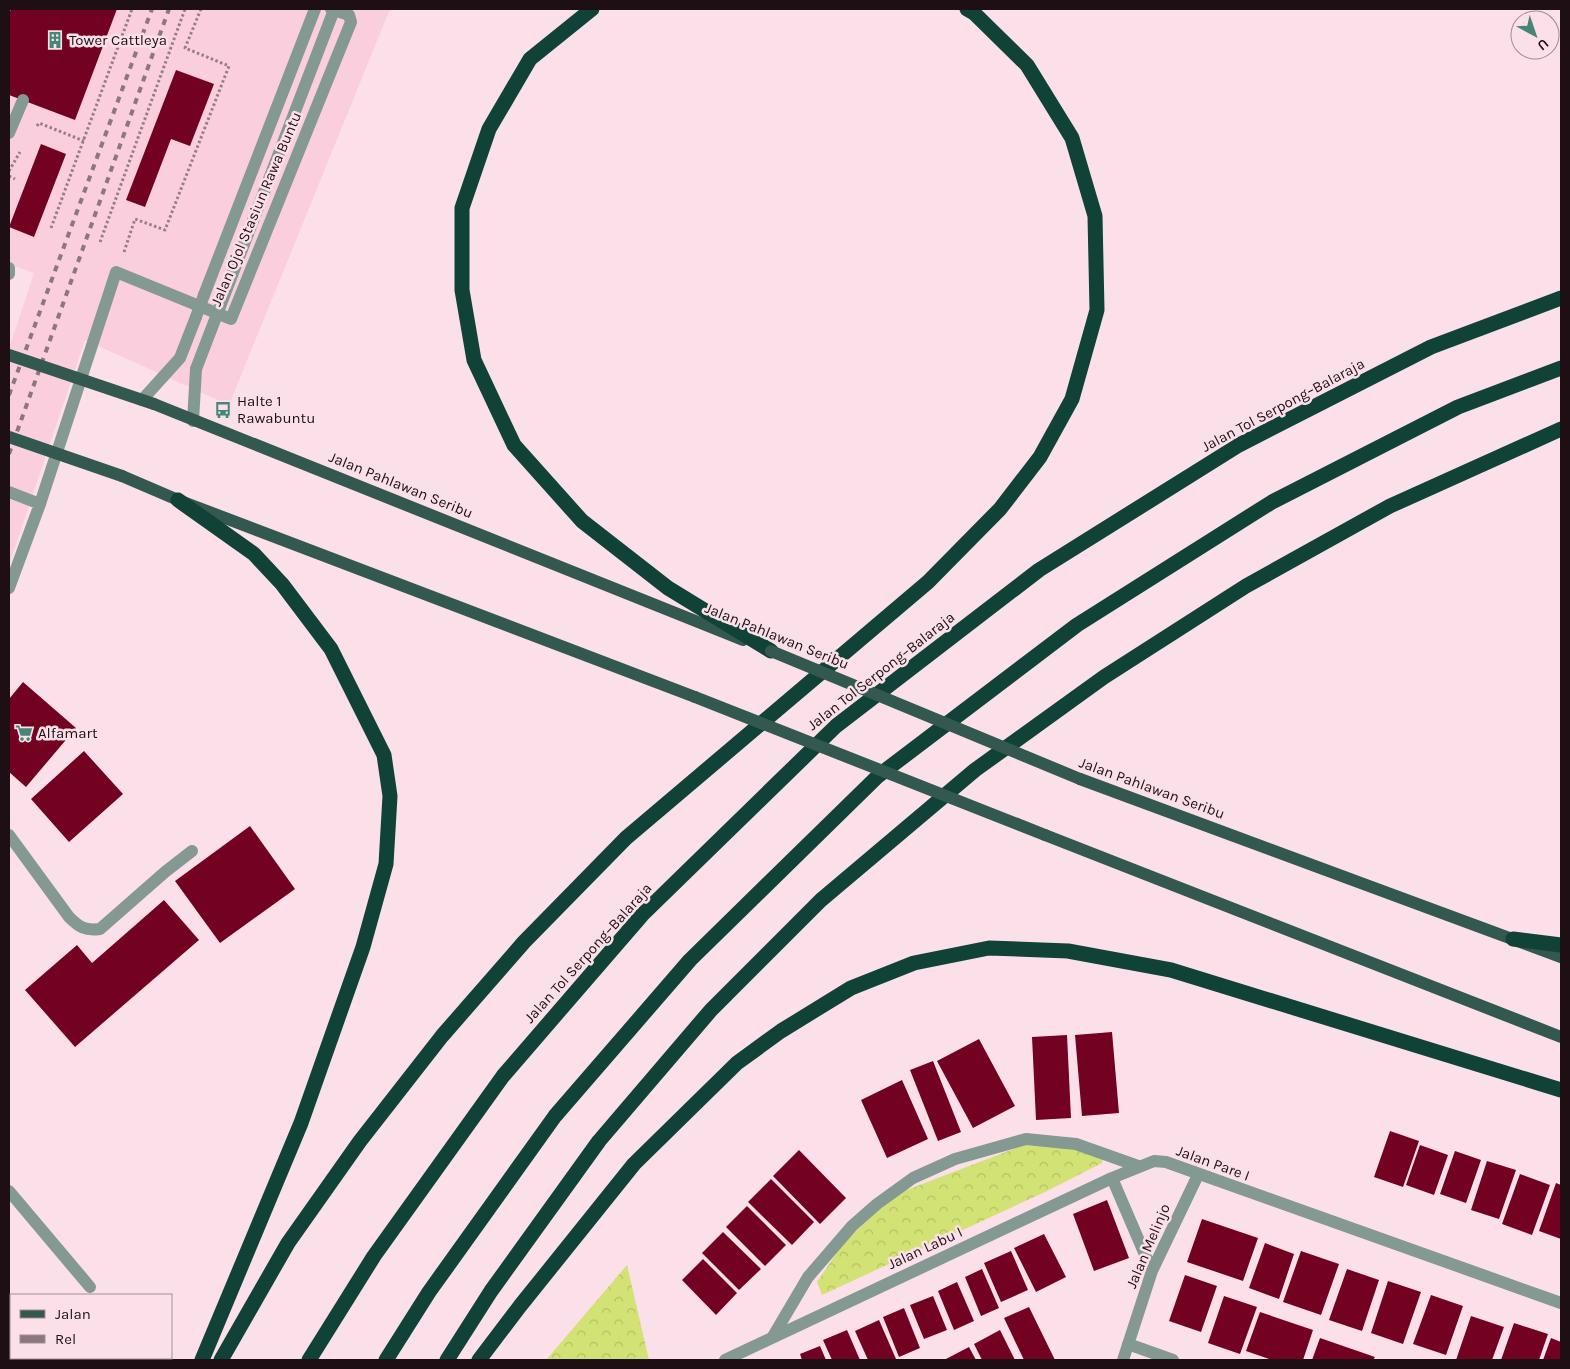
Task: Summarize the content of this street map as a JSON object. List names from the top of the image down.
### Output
{
  "streets": {
    "highway": ["Jalan Tol Serpong–Balaraja"],
    "main road": ["Jalan Pahlawan Seribu"],
    "street": [
      "Jalan Ojol Stasiun Rawa Buntu",
      "Jalan Pare I",
      "Jalan Melinjo",
      "Jalan Labu I"
    ]
  },
  "crossings": [
    ["Jalan Pare I", "Jalan Melinjo"],
    ["Jalan Pare I", "Jalan Labu I"]
  ],
  "places": {
    "building": ["Tower Cattleya"],
    "bus stop": ["Halte 1 Rawabuntu"],
    "supermarket": ["Alfamart"]
  },
  "legend": ["Jalan", "Rel"],
  "north": "bottom right"
}
